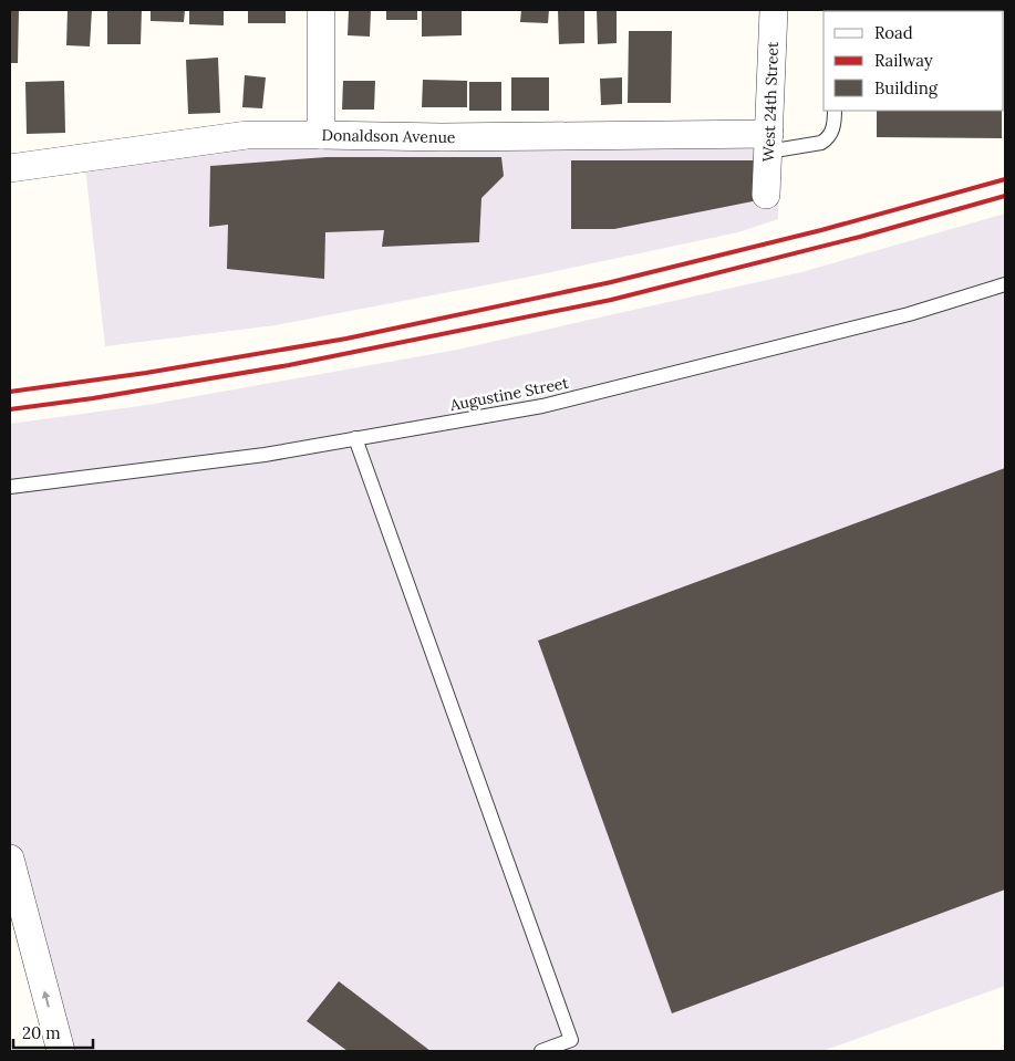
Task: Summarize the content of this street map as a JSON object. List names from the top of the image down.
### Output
{
  "streets": {
    "street": ["West 24th Street", "Donaldson Avenue"],
    "lane": ["Augustine Street"]
  },
  "crossings": [
    ["West 24th Street", "Donaldson Avenue"]
  ],
  "legend": ["Road", "Railway", "Building"],
  "scale_bar": "20 m"
}
